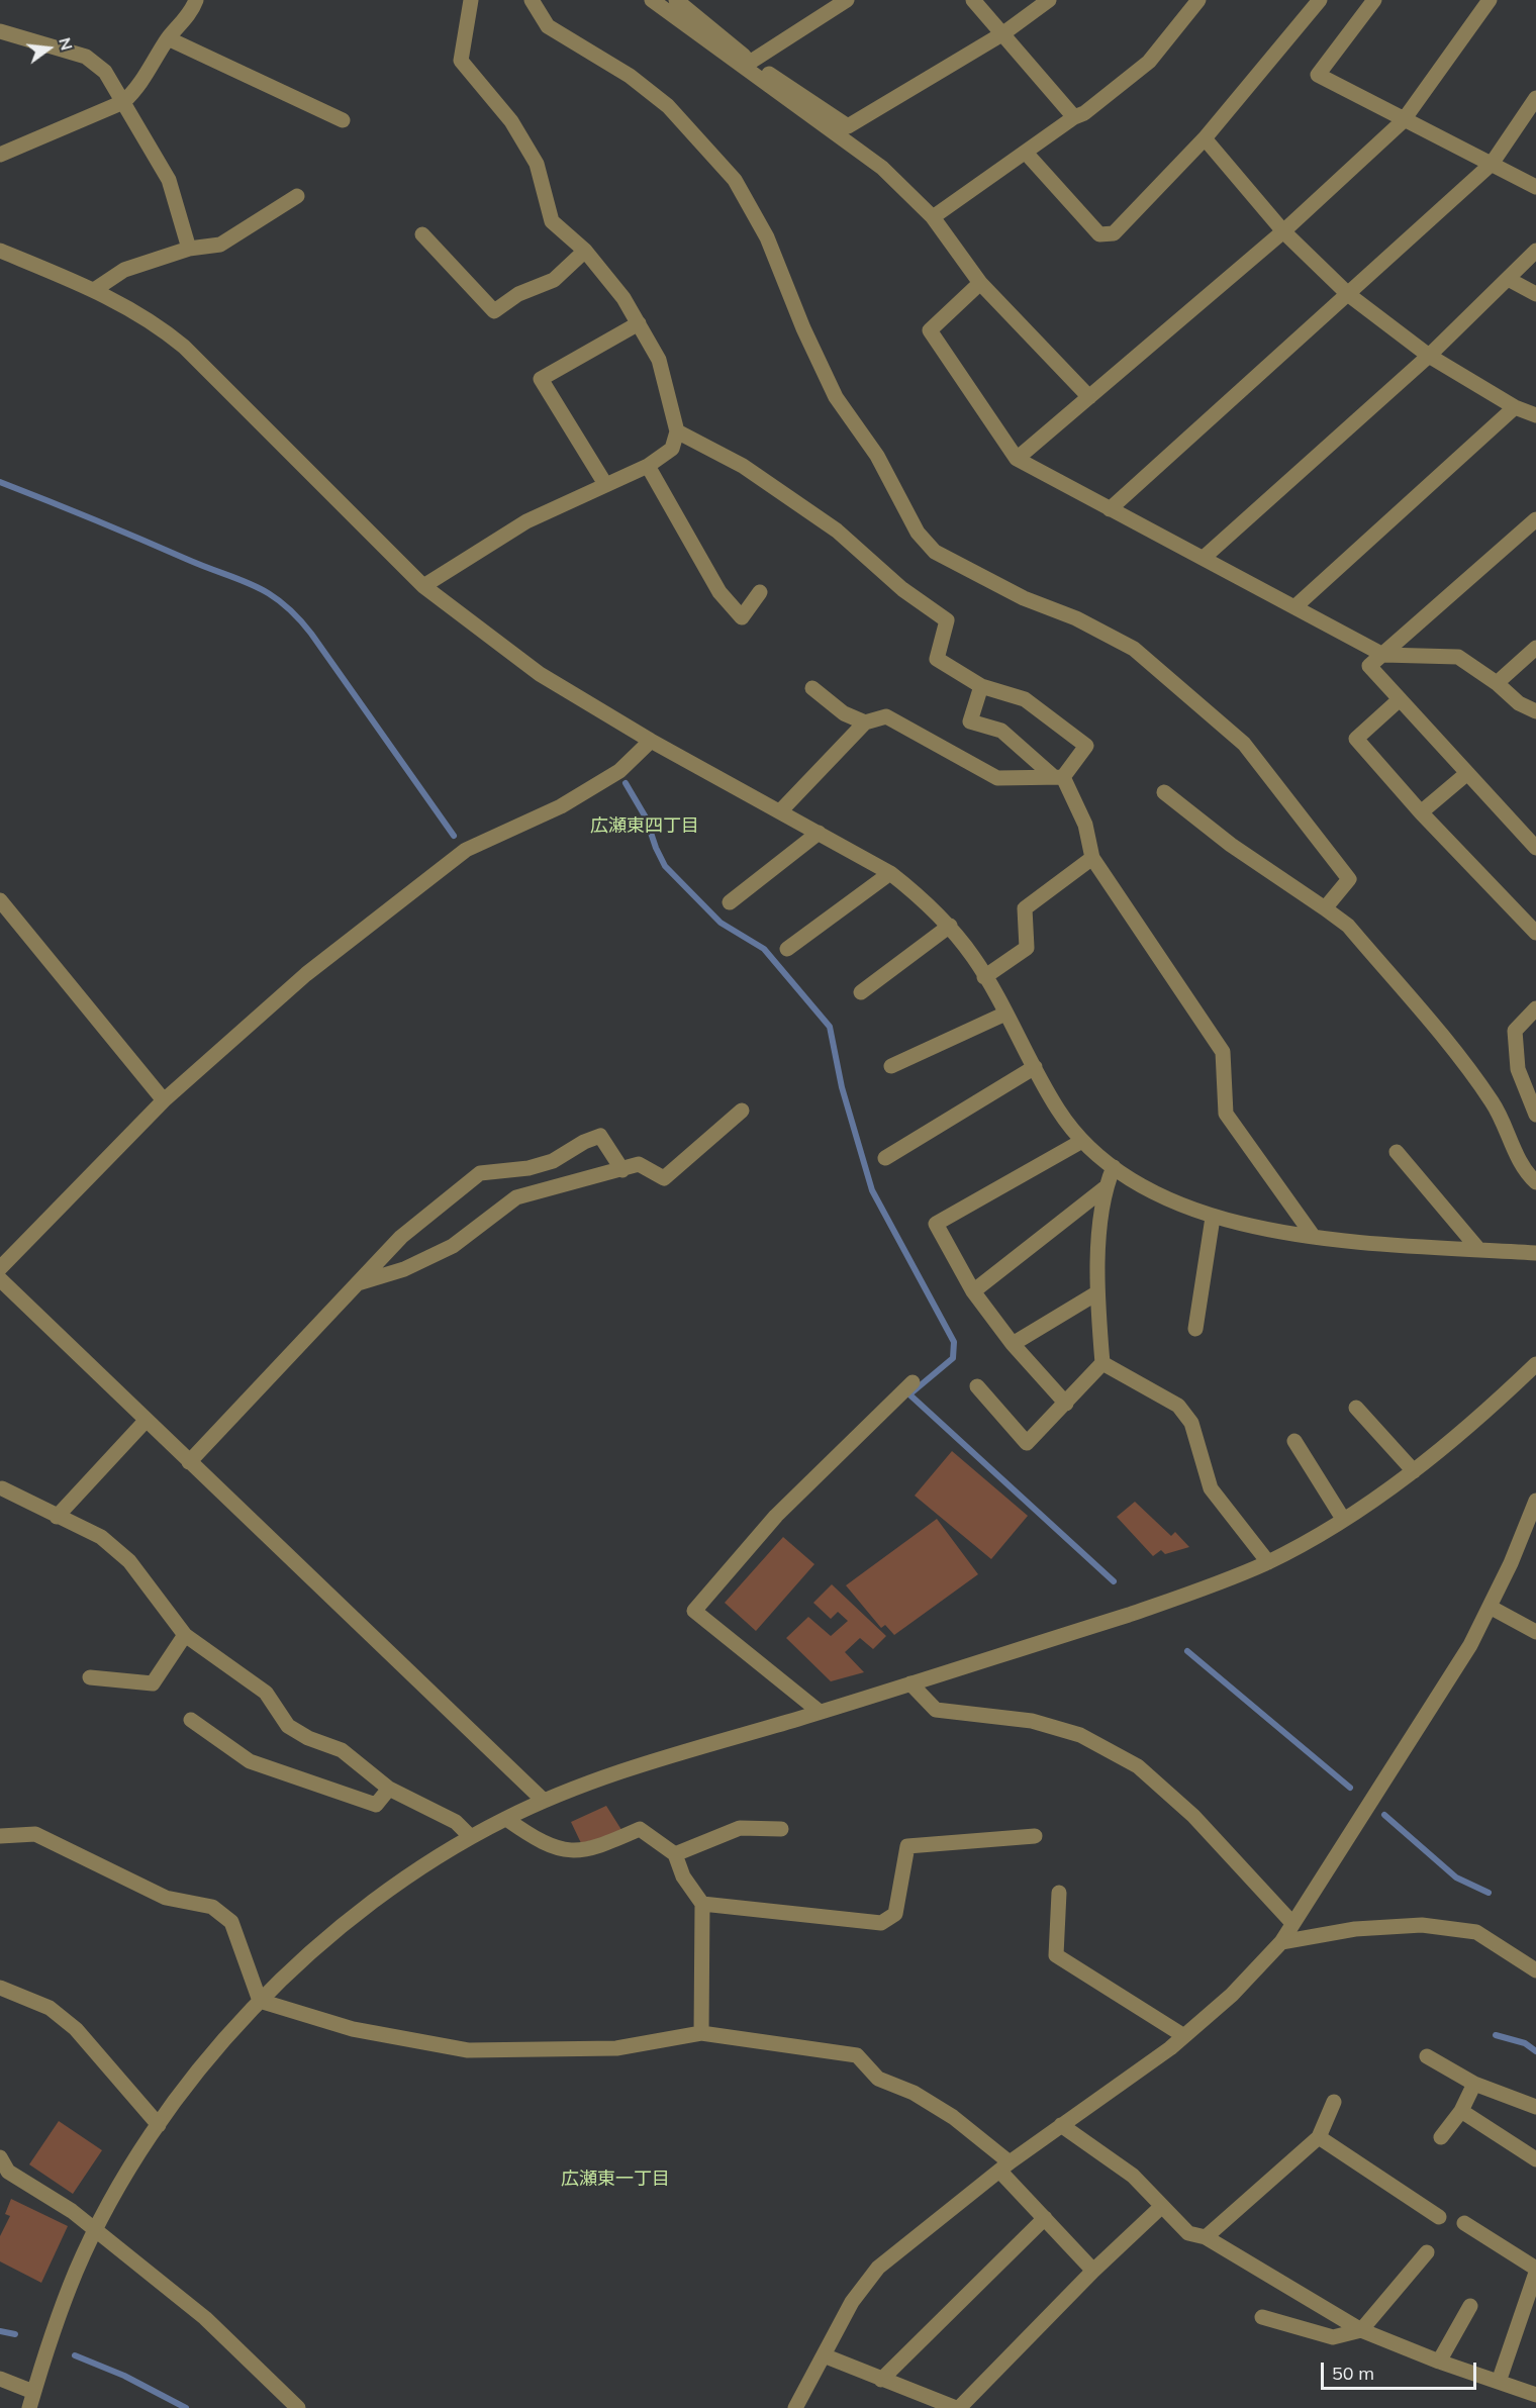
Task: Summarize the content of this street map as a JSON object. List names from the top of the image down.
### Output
{
  "districts": ["広瀬東四丁目", "広瀬東一丁目"],
  "scale_bar": "50 m",
  "north": "right"
}
